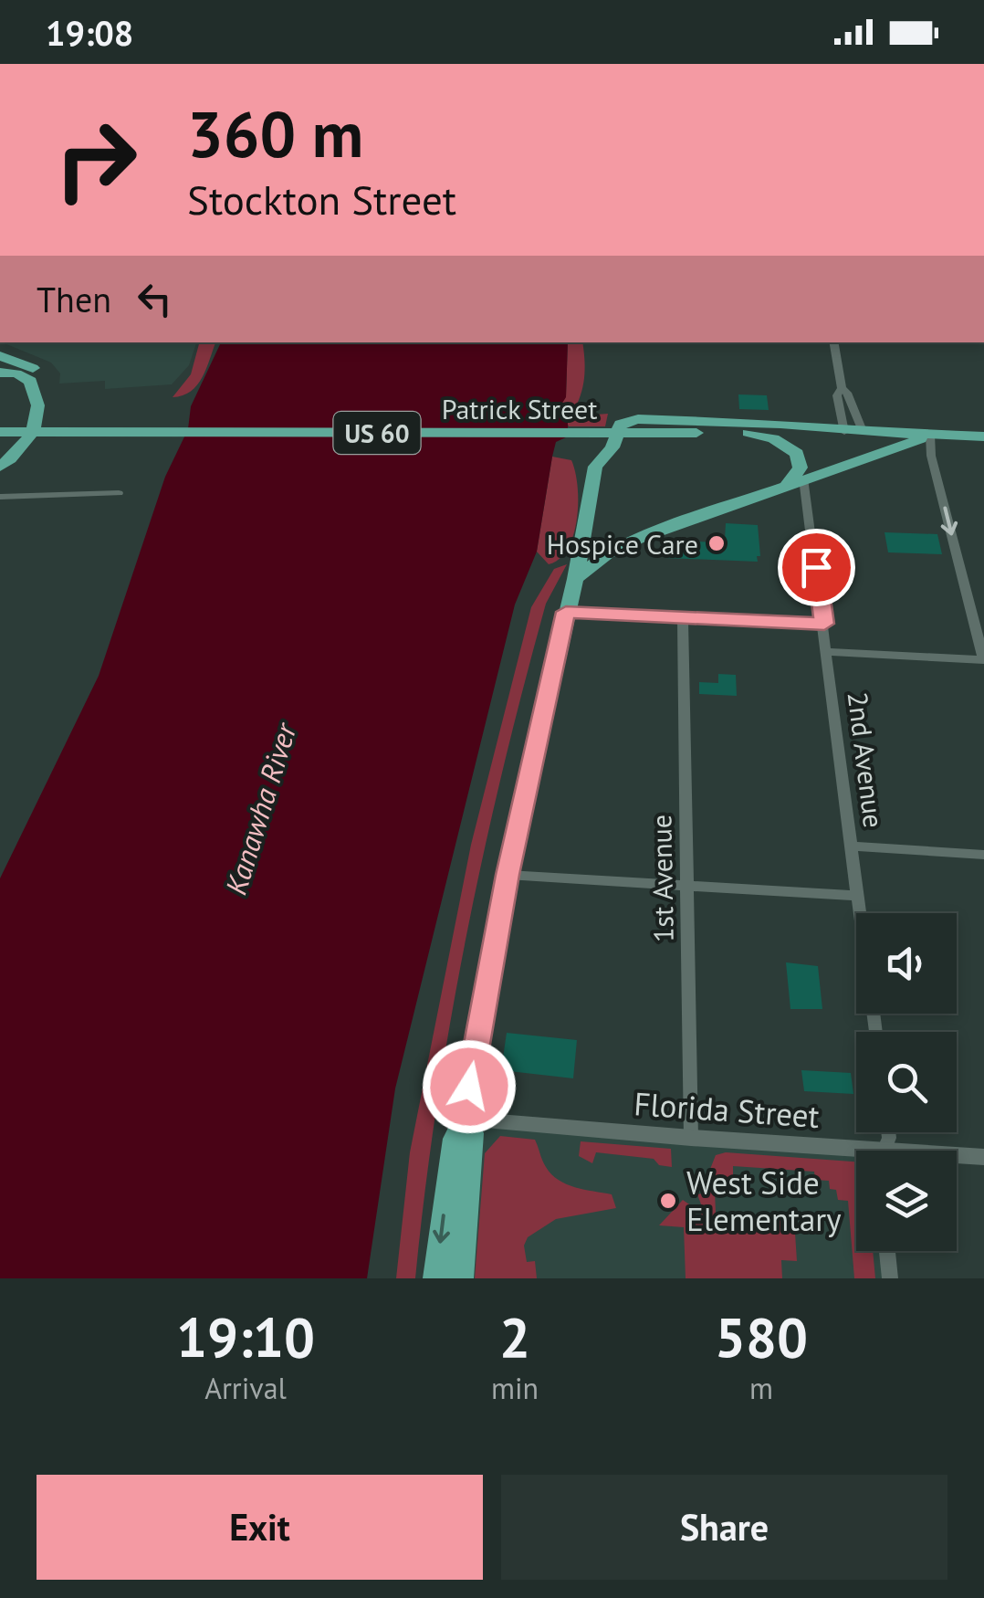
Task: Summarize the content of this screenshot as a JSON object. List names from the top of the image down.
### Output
{
  "streets": {
    "main road": ["Patrick Street", "US 60"],
    "street": ["2nd Avenue", "1st Avenue", "Florida Street"]
  },
  "crossings": [
    ["1st Avenue", "Florida Street"]
  ],
  "water": ["Kanawha River"],
  "places": ["Hospice Care", "West Side Elementary"],
  "page": {
    "status": "19:08",
    "turn": ["360 m", "Stockton Street"],
    "then": "Then",
    "eta": [
      "19:10",
      "Arrival",
      "2",
      "min",
      "580",
      "m"
    ],
    "buttons": ["Exit", "Share"]
  }
}
